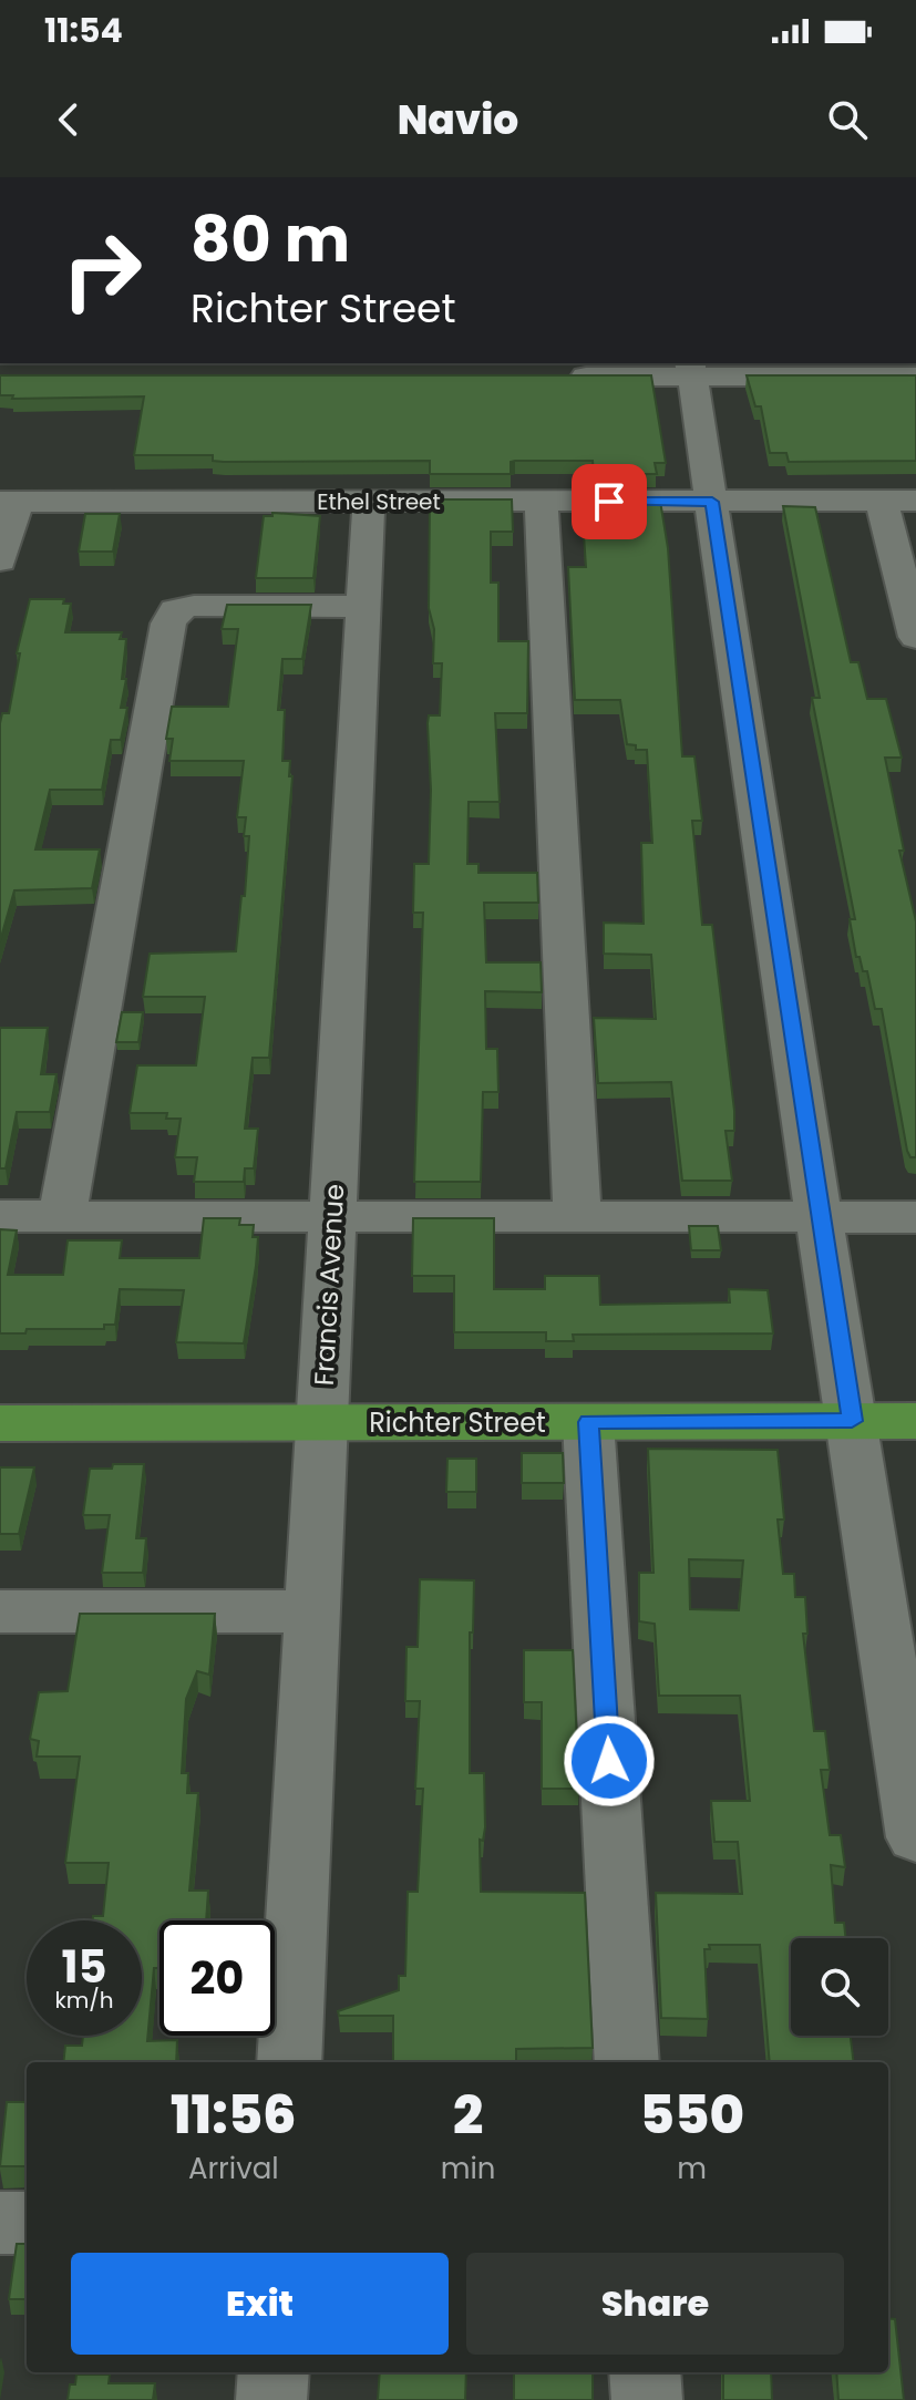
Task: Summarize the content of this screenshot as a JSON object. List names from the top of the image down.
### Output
{
  "streets": {
    "main road": ["Richter Street"],
    "street": ["Ethel Street", "Francis Avenue"]
  },
  "crossings": [
    ["Ethel Street", "Francis Avenue"],
    ["Francis Avenue", "Richter Street"]
  ],
  "page": {
    "status": "11:54",
    "header": "Navio",
    "turn": ["80 m", "Richter Street"],
    "speed": "15 km/h",
    "limit": "20",
    "eta": [
      "11:56",
      "Arrival",
      "2",
      "min",
      "550",
      "m"
    ],
    "buttons": ["Exit", "Share"]
  }
}
